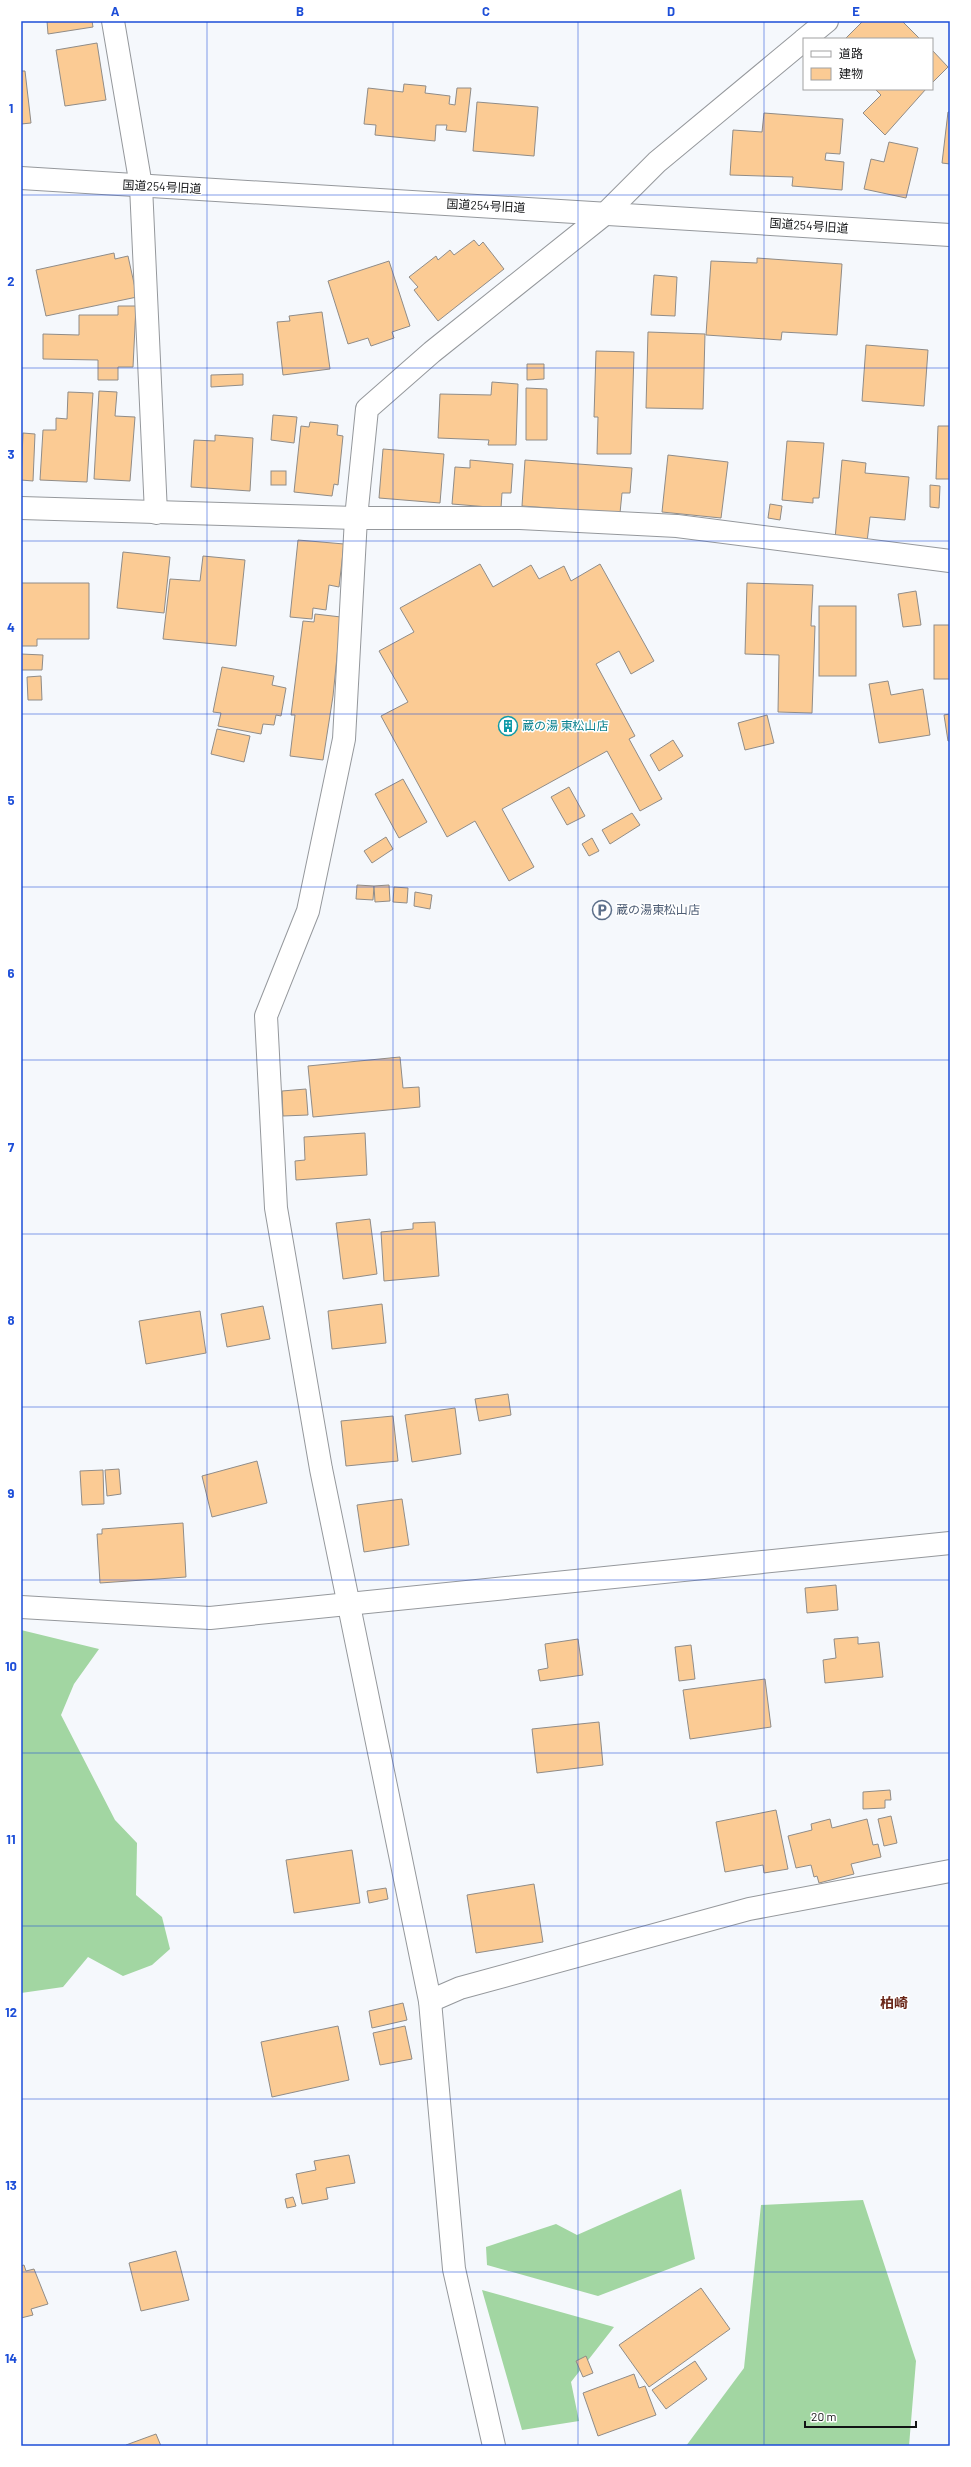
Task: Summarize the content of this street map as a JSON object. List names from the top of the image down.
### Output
{
  "streets": {
    "street": ["国道254号旧道"]
  },
  "districts": ["柏崎"],
  "places": {
    "building": ["蔵の湯 東松山店"],
    "parking": ["蔵の湯東松山店"]
  },
  "legend": ["道路", "建物"],
  "scale_bar": "20 m",
  "grid": {
    "columns": [
      "A",
      "B",
      "C",
      "D",
      "E"
    ],
    "rows": [
      "1",
      "2",
      "3",
      "4",
      "5",
      "6",
      "7",
      "8",
      "9",
      "10",
      "11",
      "12",
      "13",
      "14"
    ]
  }
}
